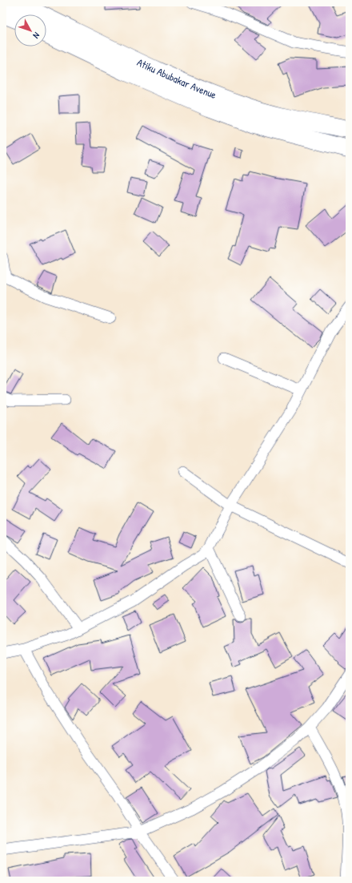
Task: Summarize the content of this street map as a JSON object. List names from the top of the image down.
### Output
{
  "streets": {
    "main road": ["Atiku Abubakar Avenue"]
  },
  "north": "bottom right"
}
